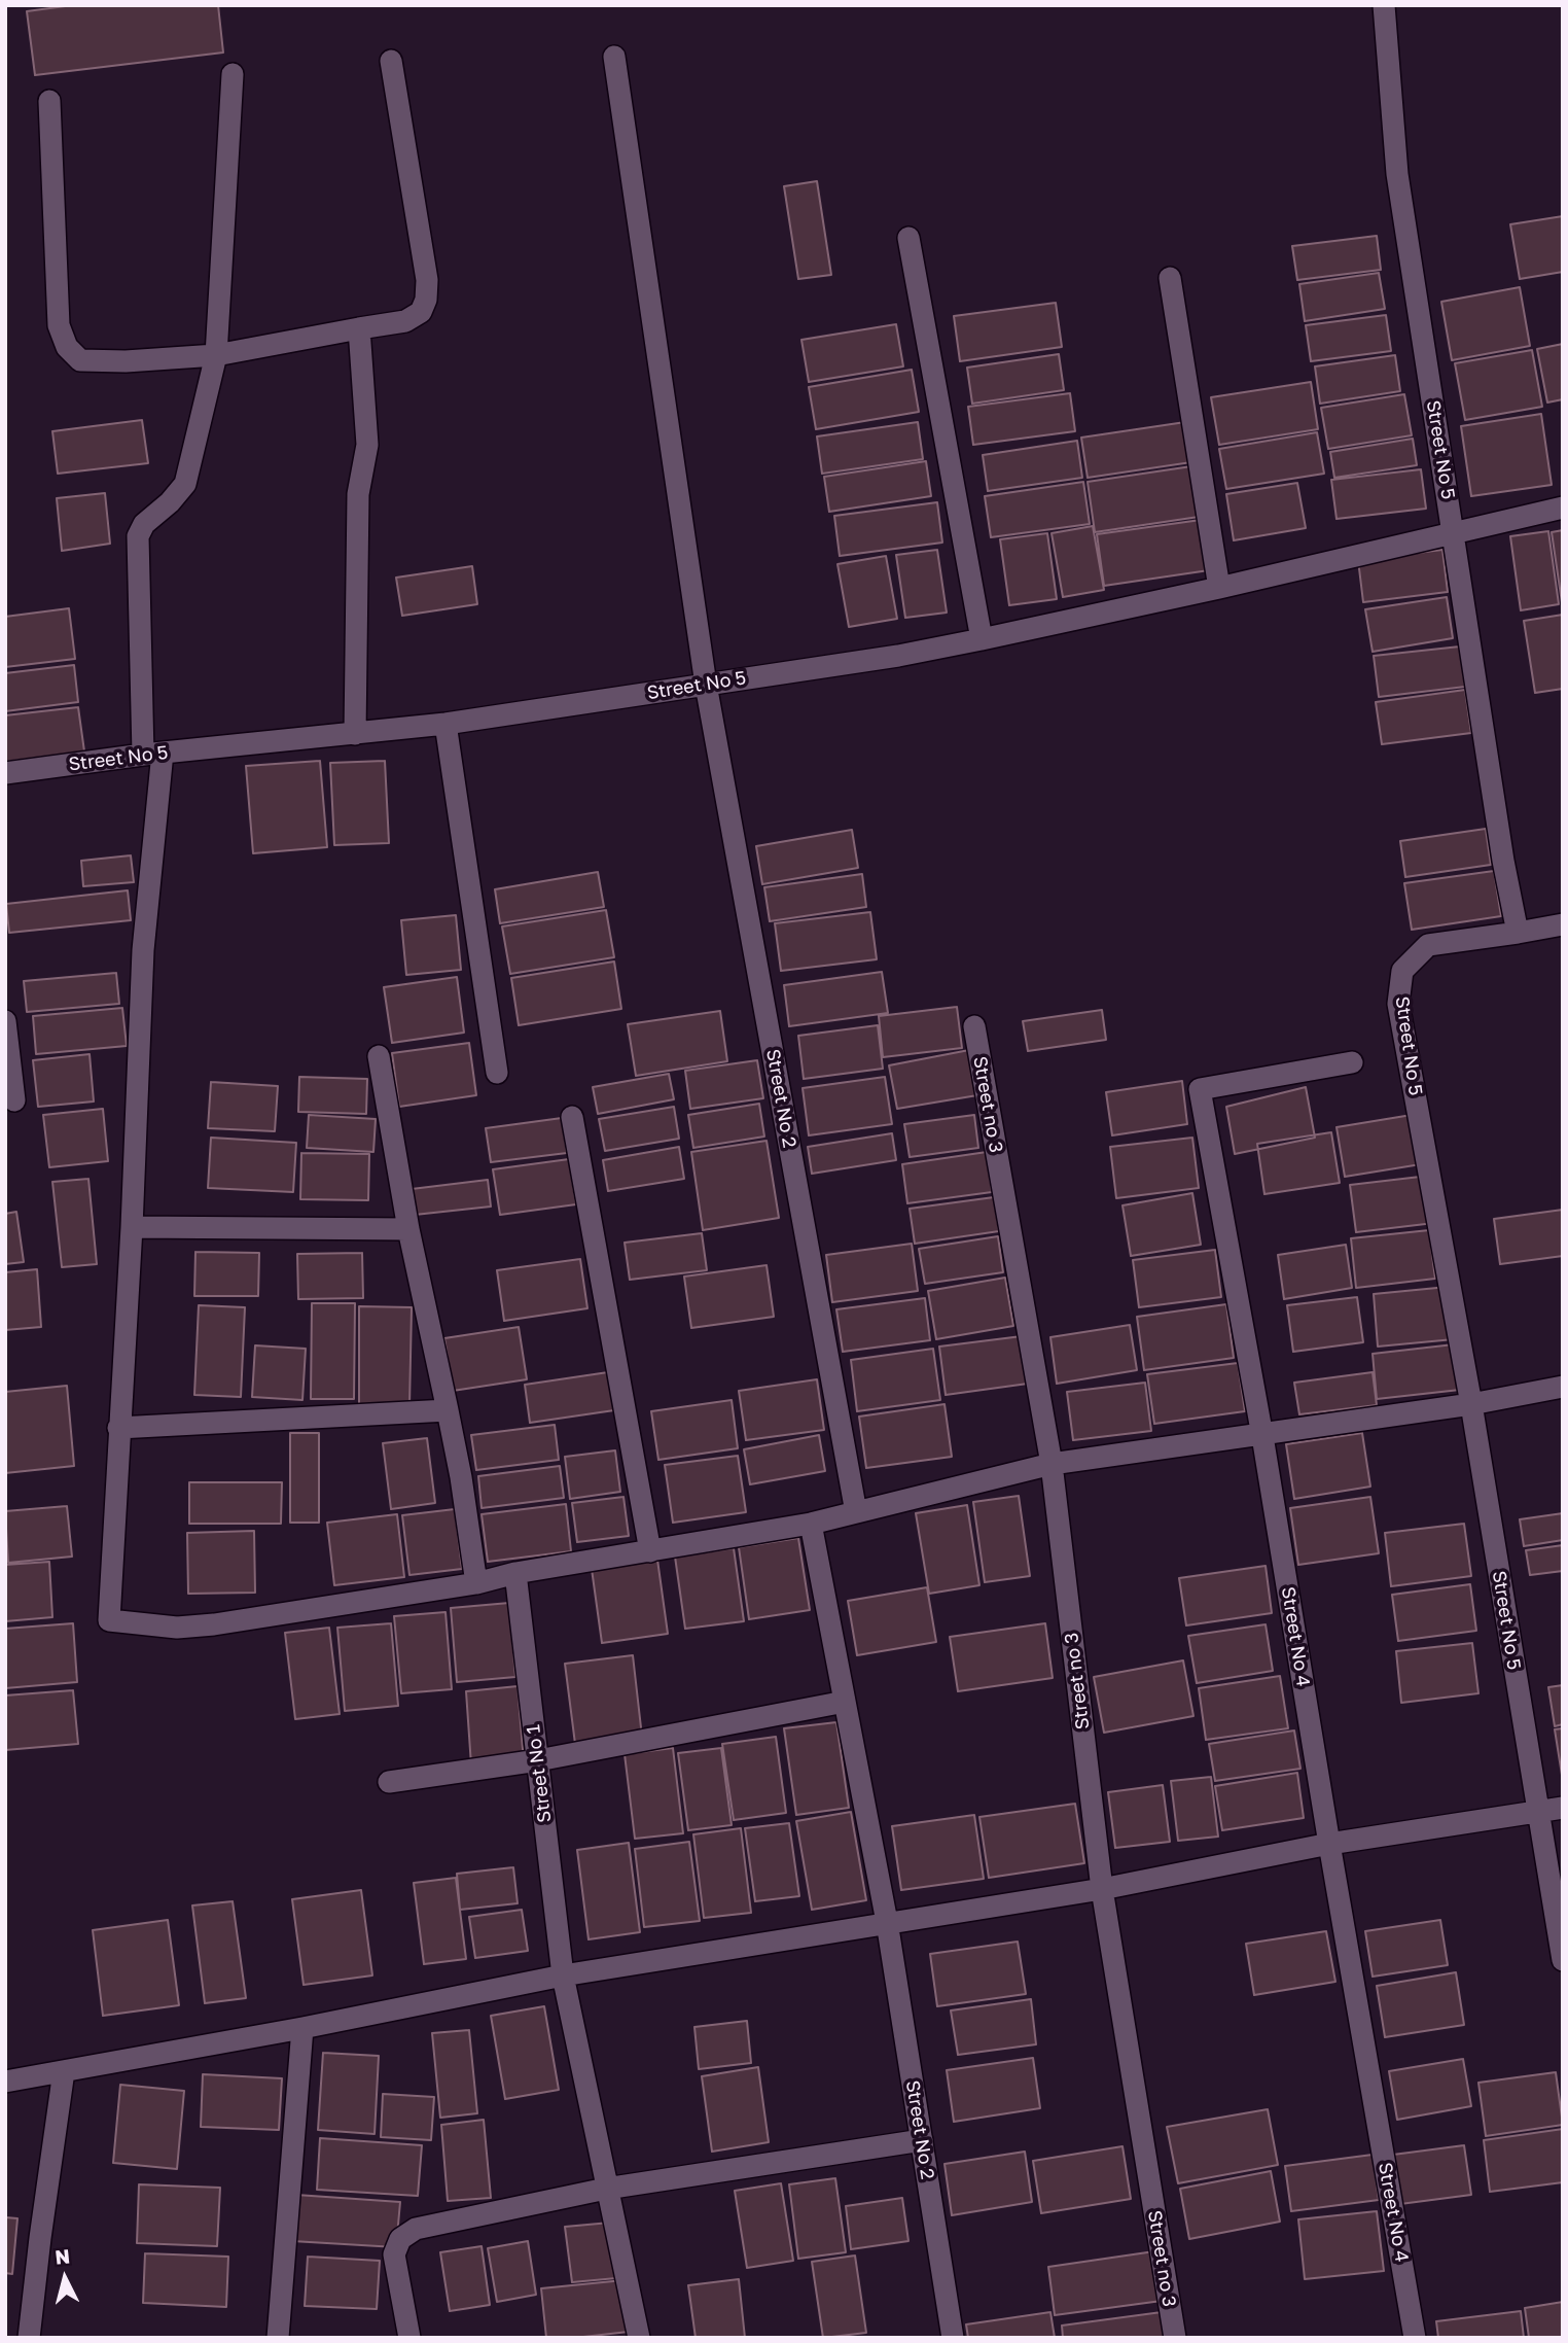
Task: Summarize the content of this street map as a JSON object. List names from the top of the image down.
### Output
{
  "streets": {
    "street": [
      "Street No 5",
      "Street No 2",
      "Street no 3",
      "Street No 4",
      "Street No 1"
    ]
  },
  "crossings": [
    ["Street No 5", "Street No 2"]
  ],
  "north": "top"
}
